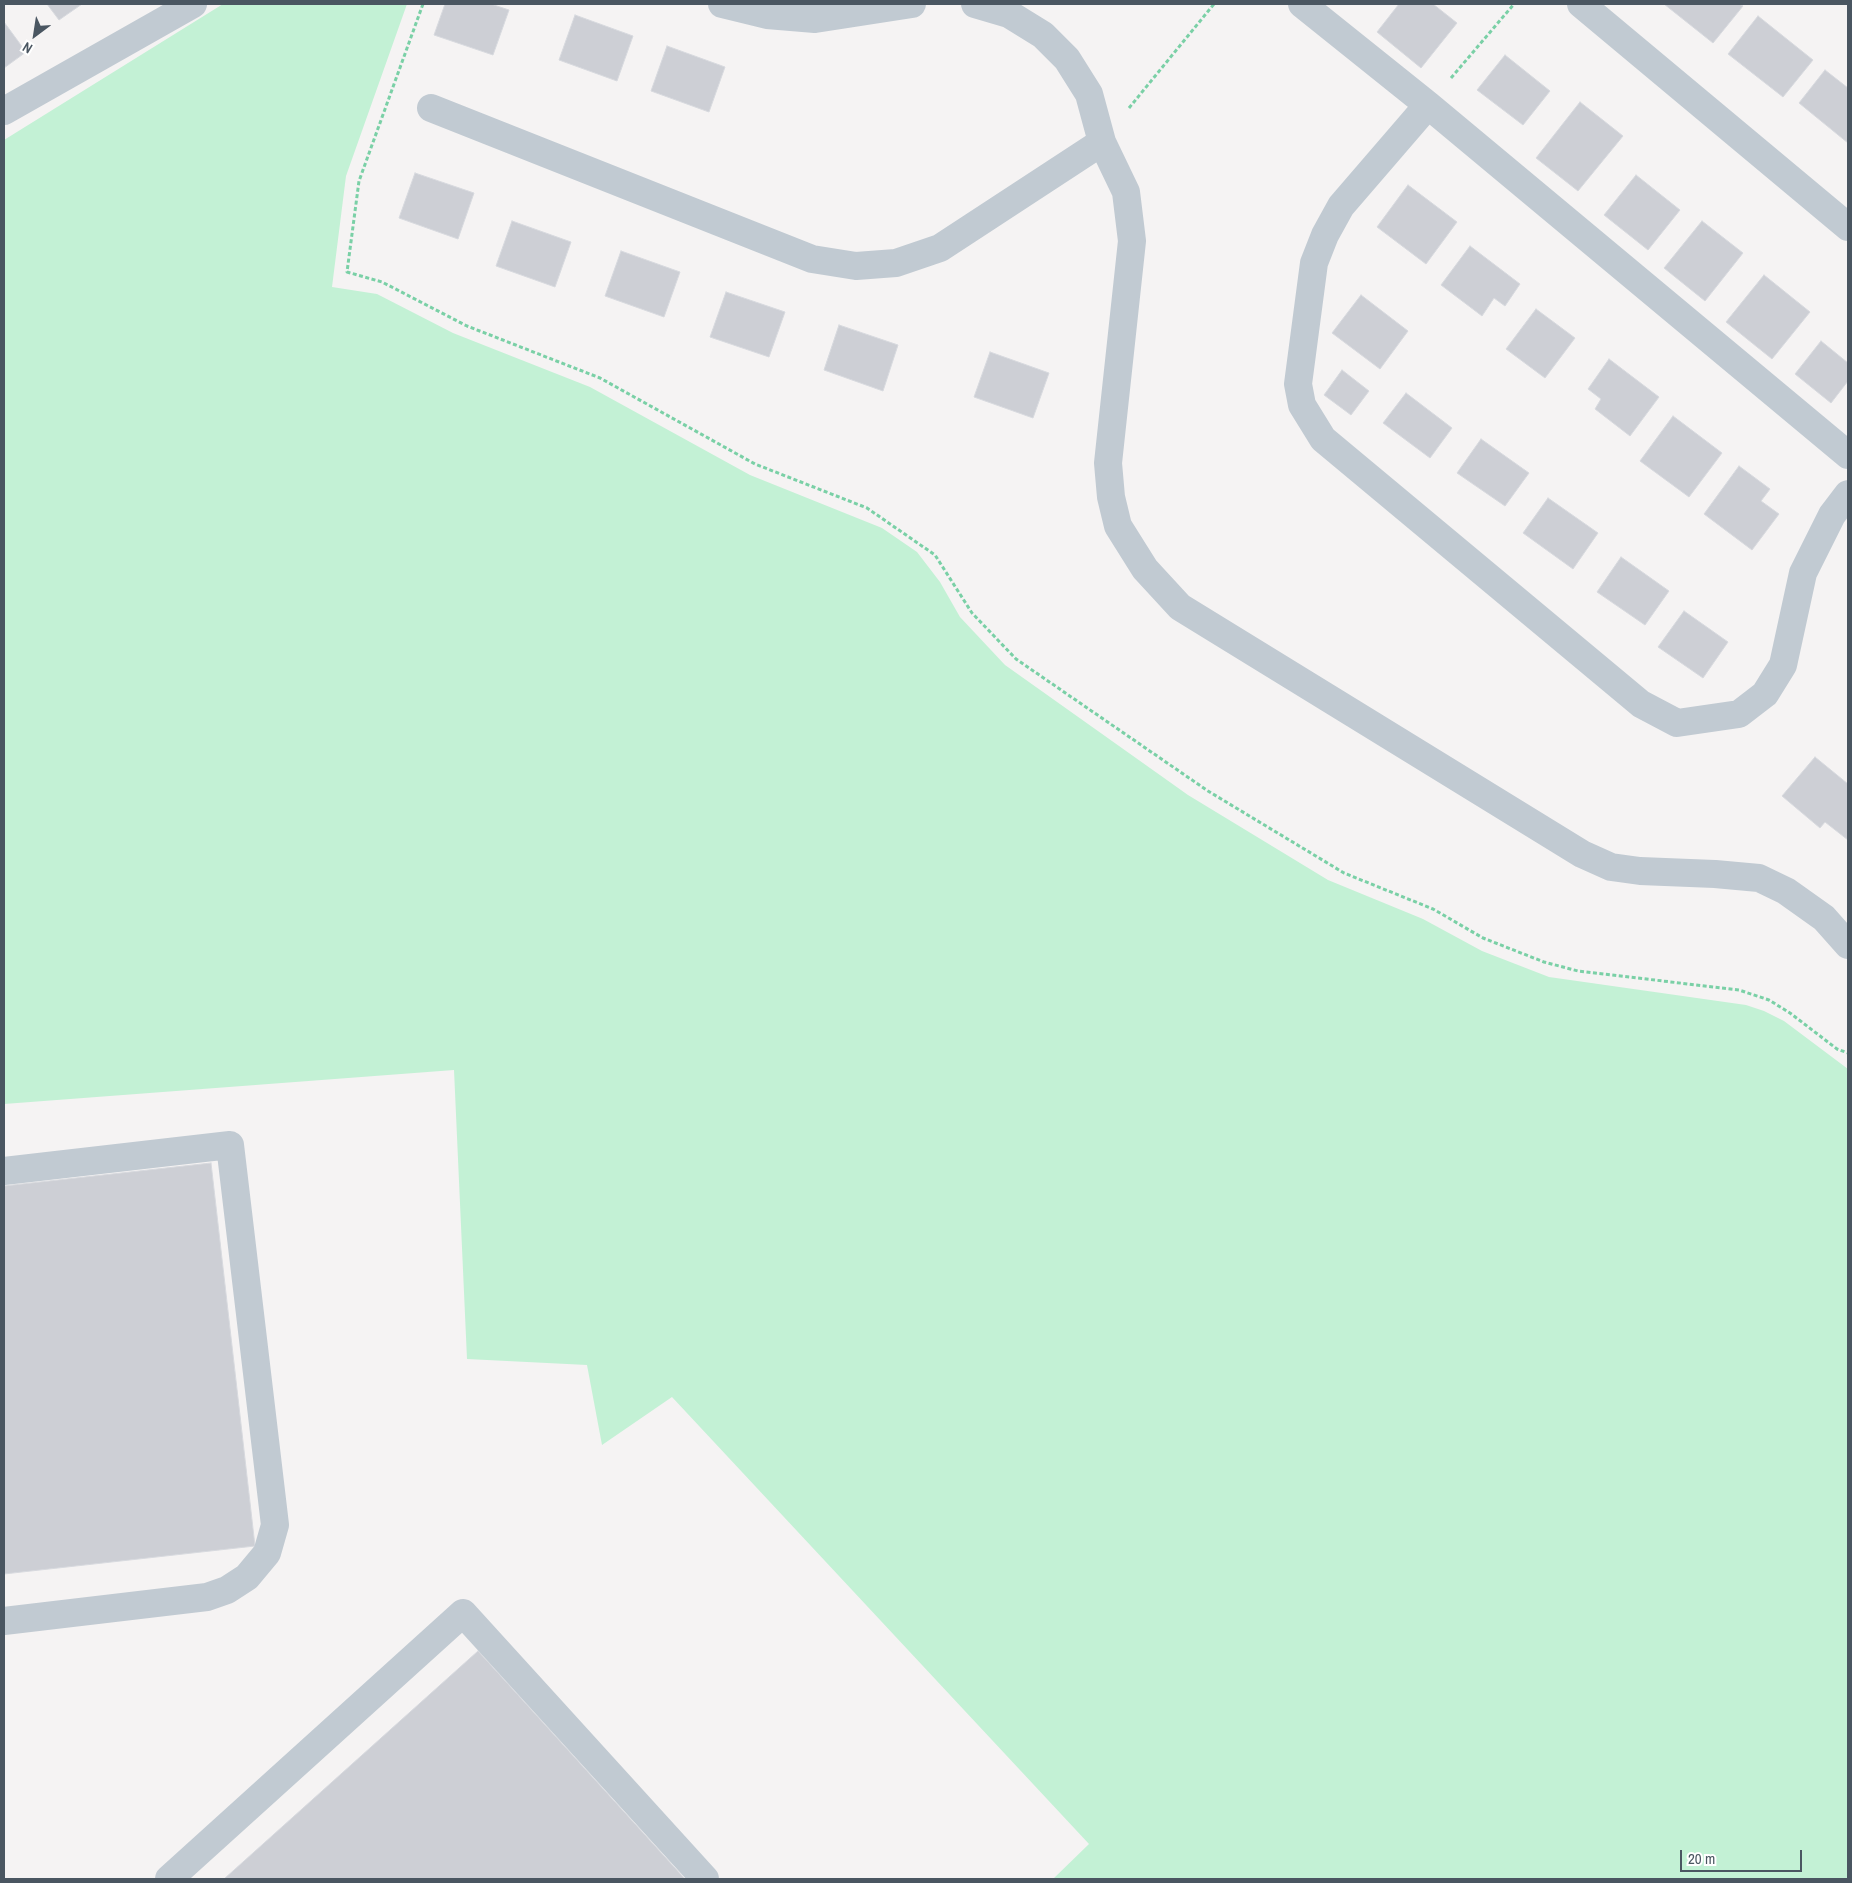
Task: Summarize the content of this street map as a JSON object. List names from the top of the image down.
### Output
{
  "scale_bar": "20 m",
  "north": "bottom left"
}
